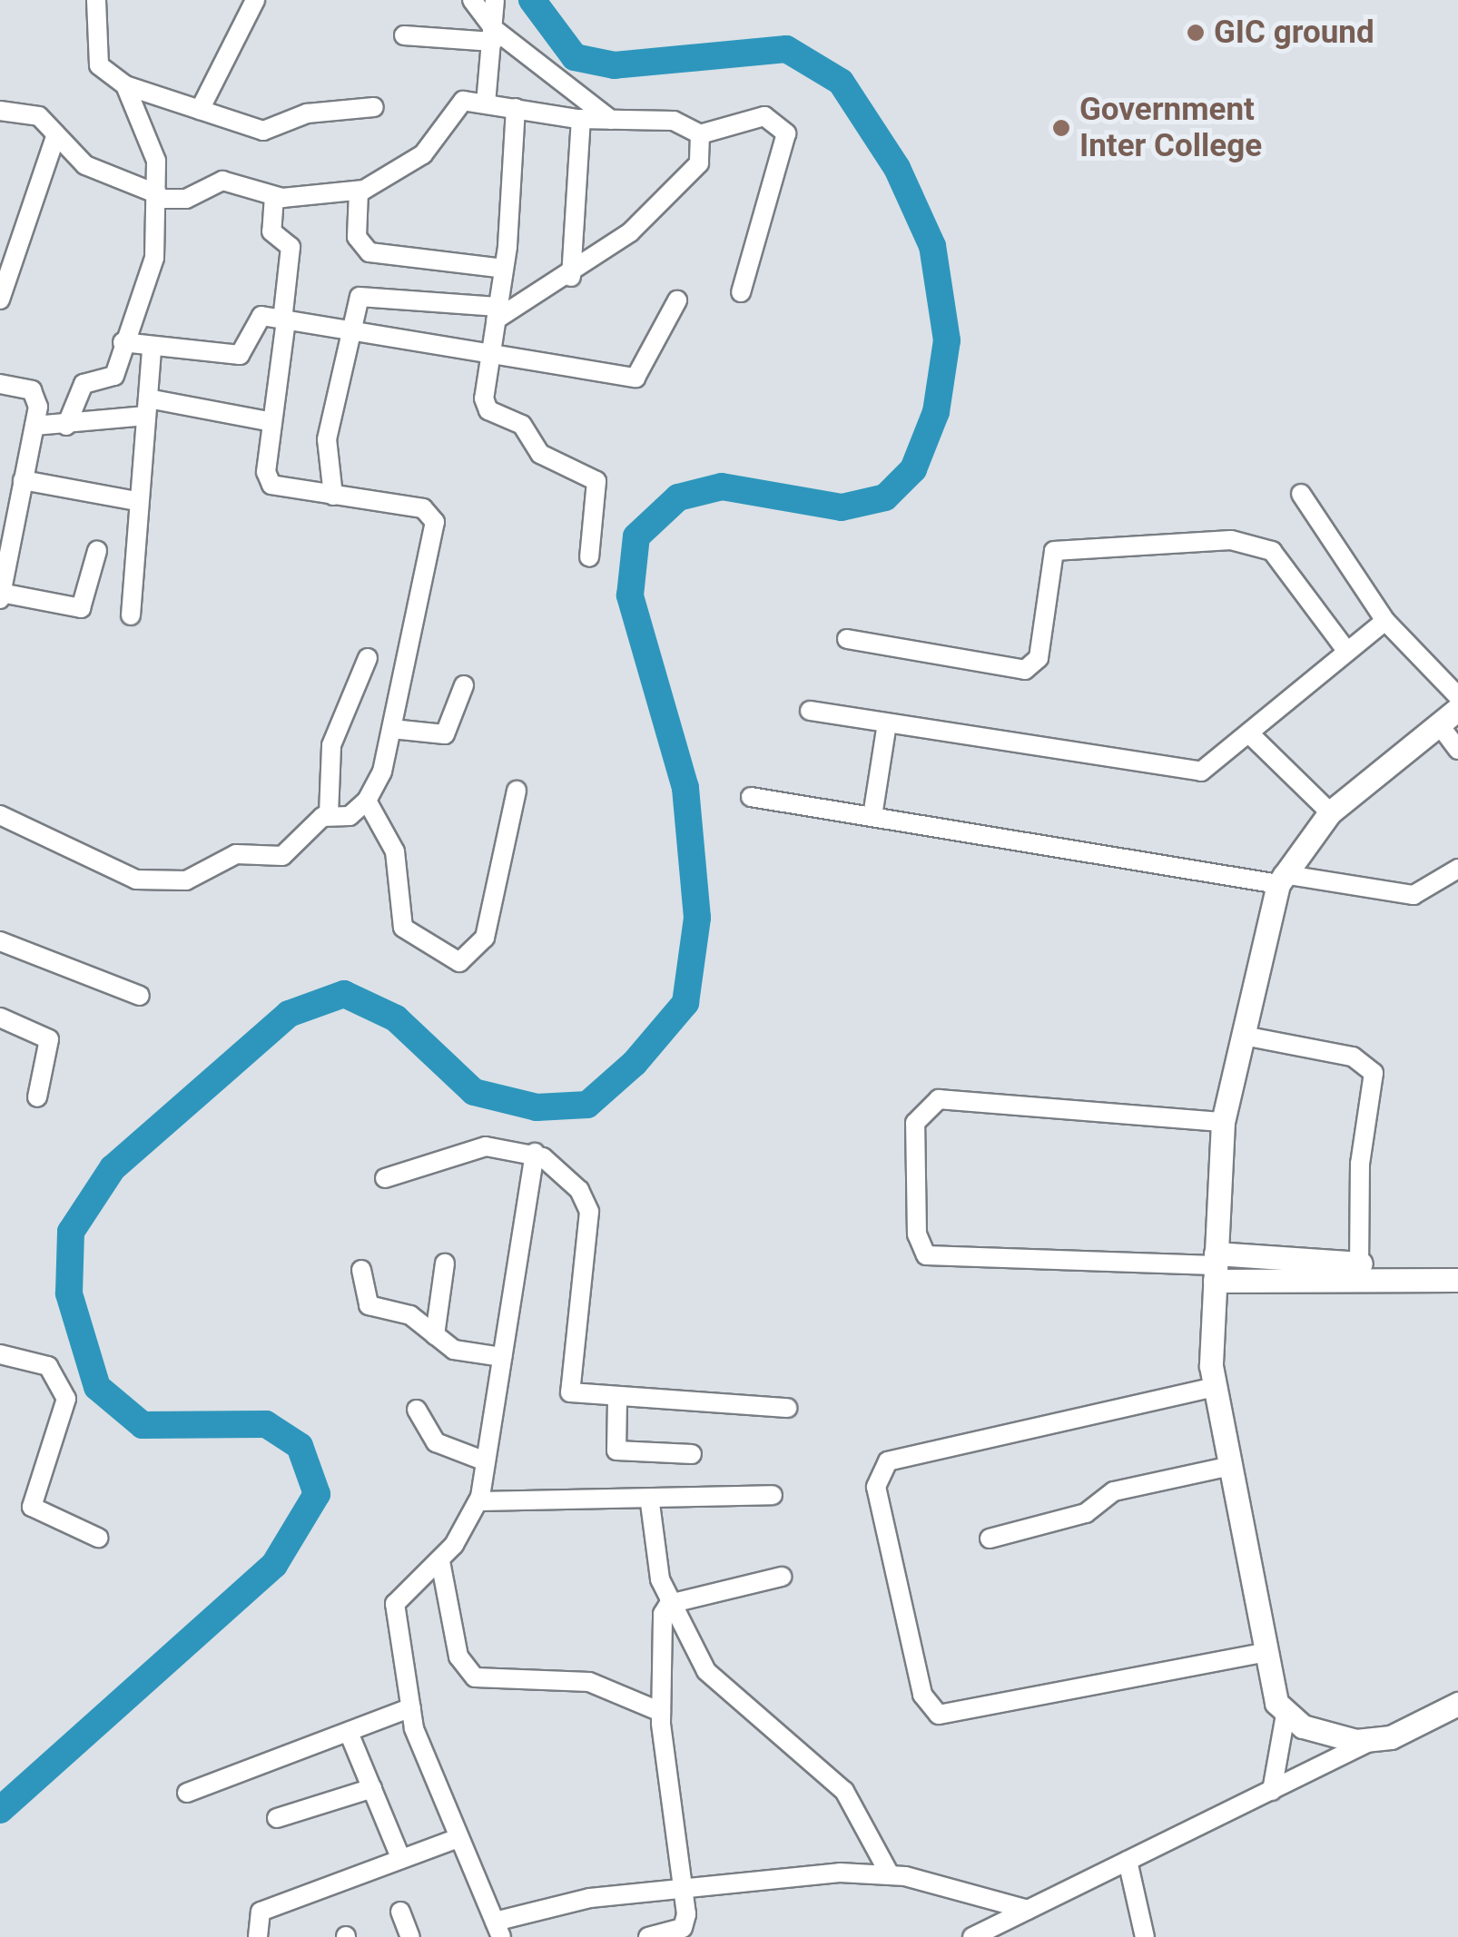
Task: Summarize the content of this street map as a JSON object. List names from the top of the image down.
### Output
{
  "places": ["GIC ground", "Government Inter College"]
}
